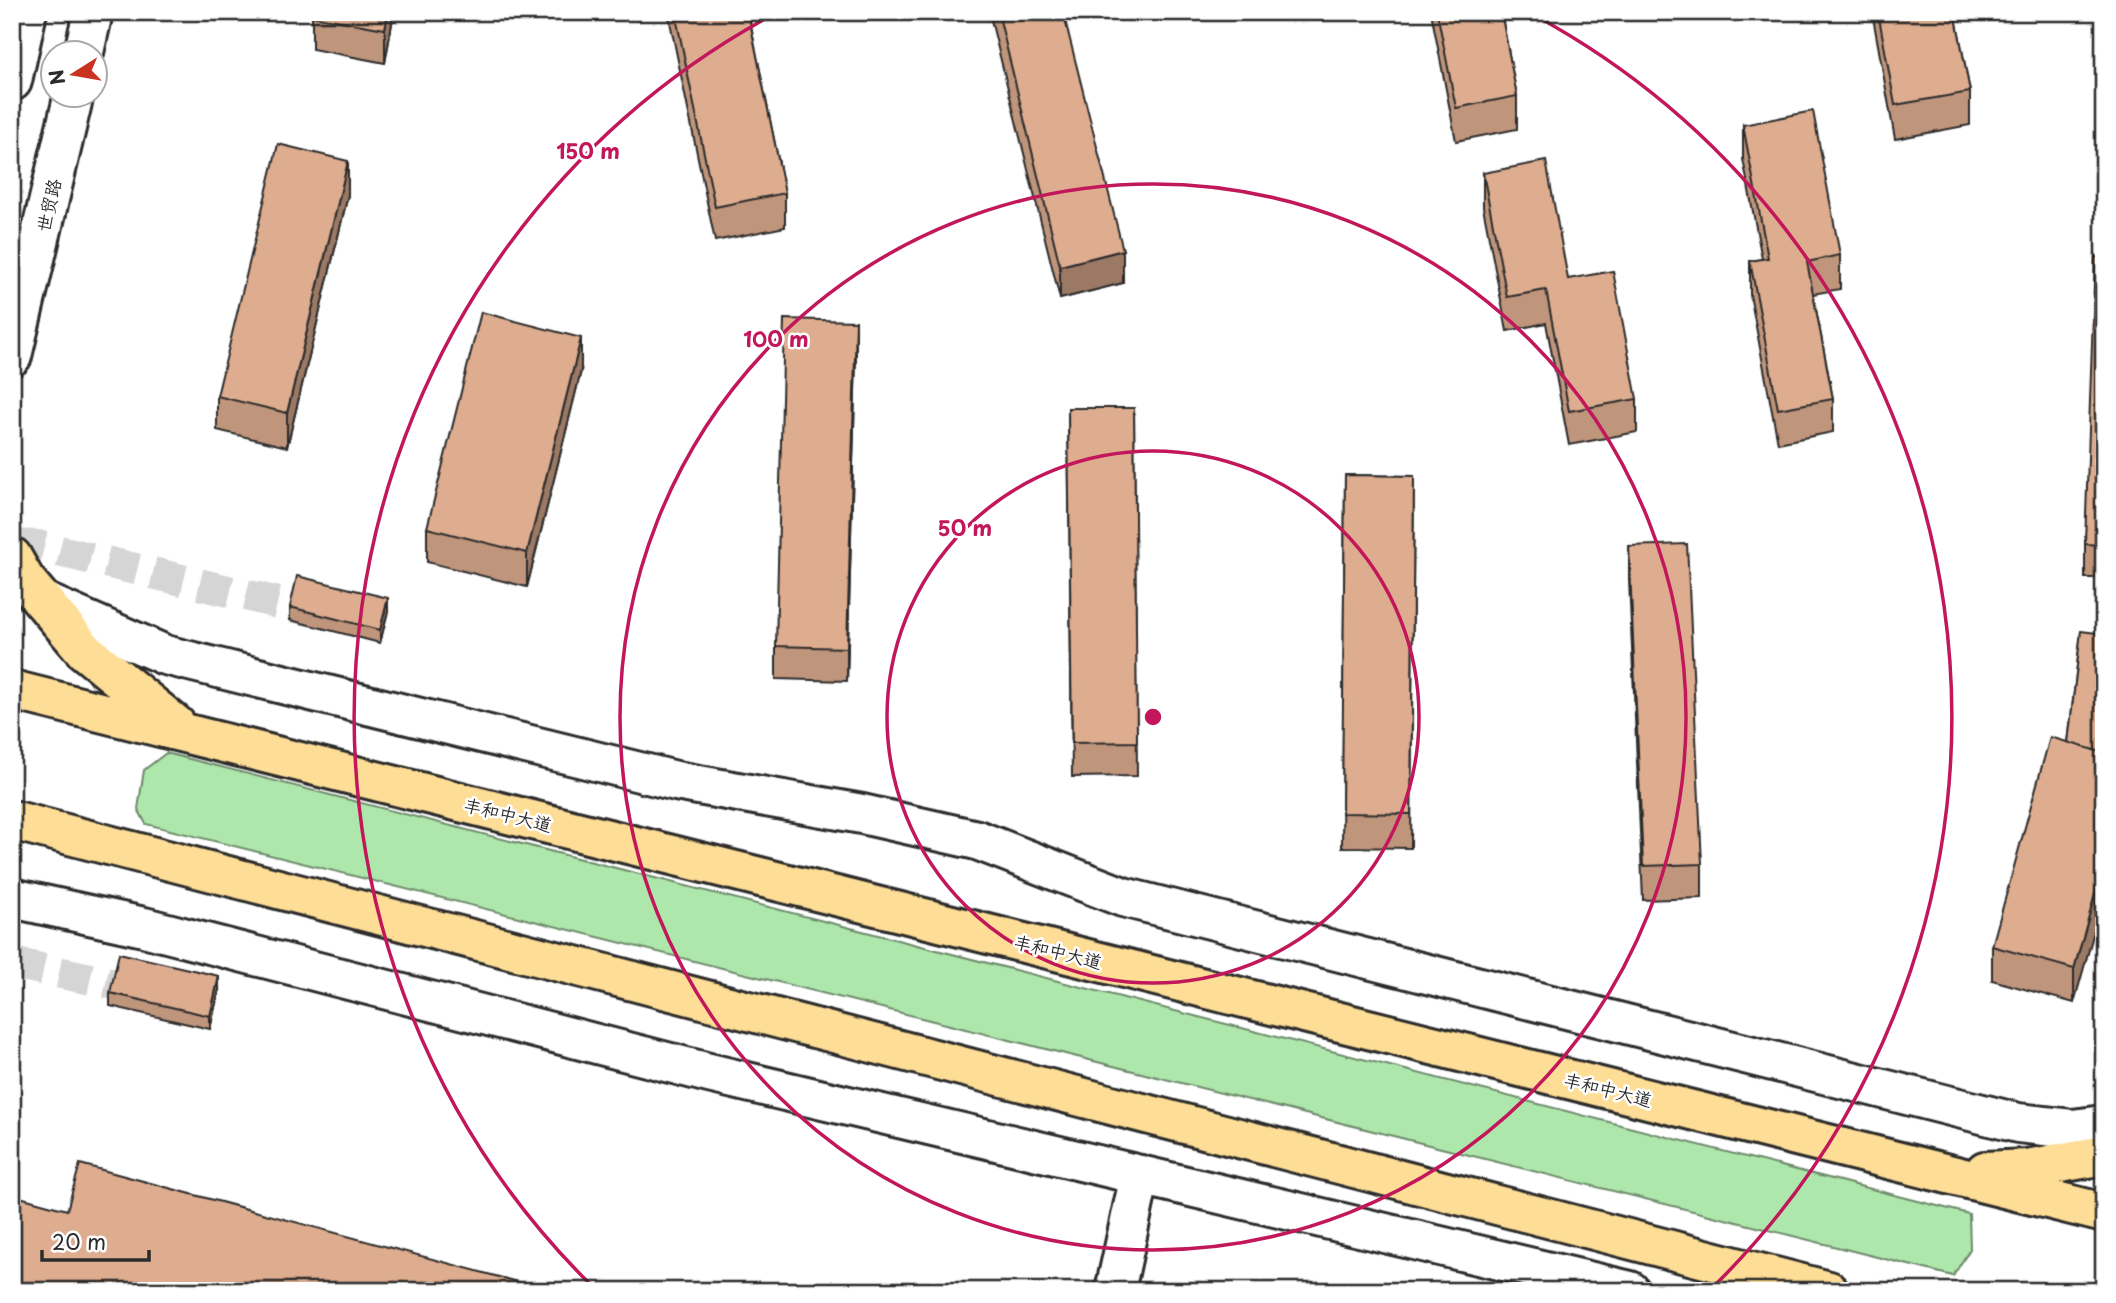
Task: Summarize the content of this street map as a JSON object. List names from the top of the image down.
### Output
{
  "streets": {
    "main road": ["世贸路", "丰和中大道"]
  },
  "scale_bar": "20 m",
  "north": "left",
  "rings": ["150 m", "100 m", "50 m"]
}
